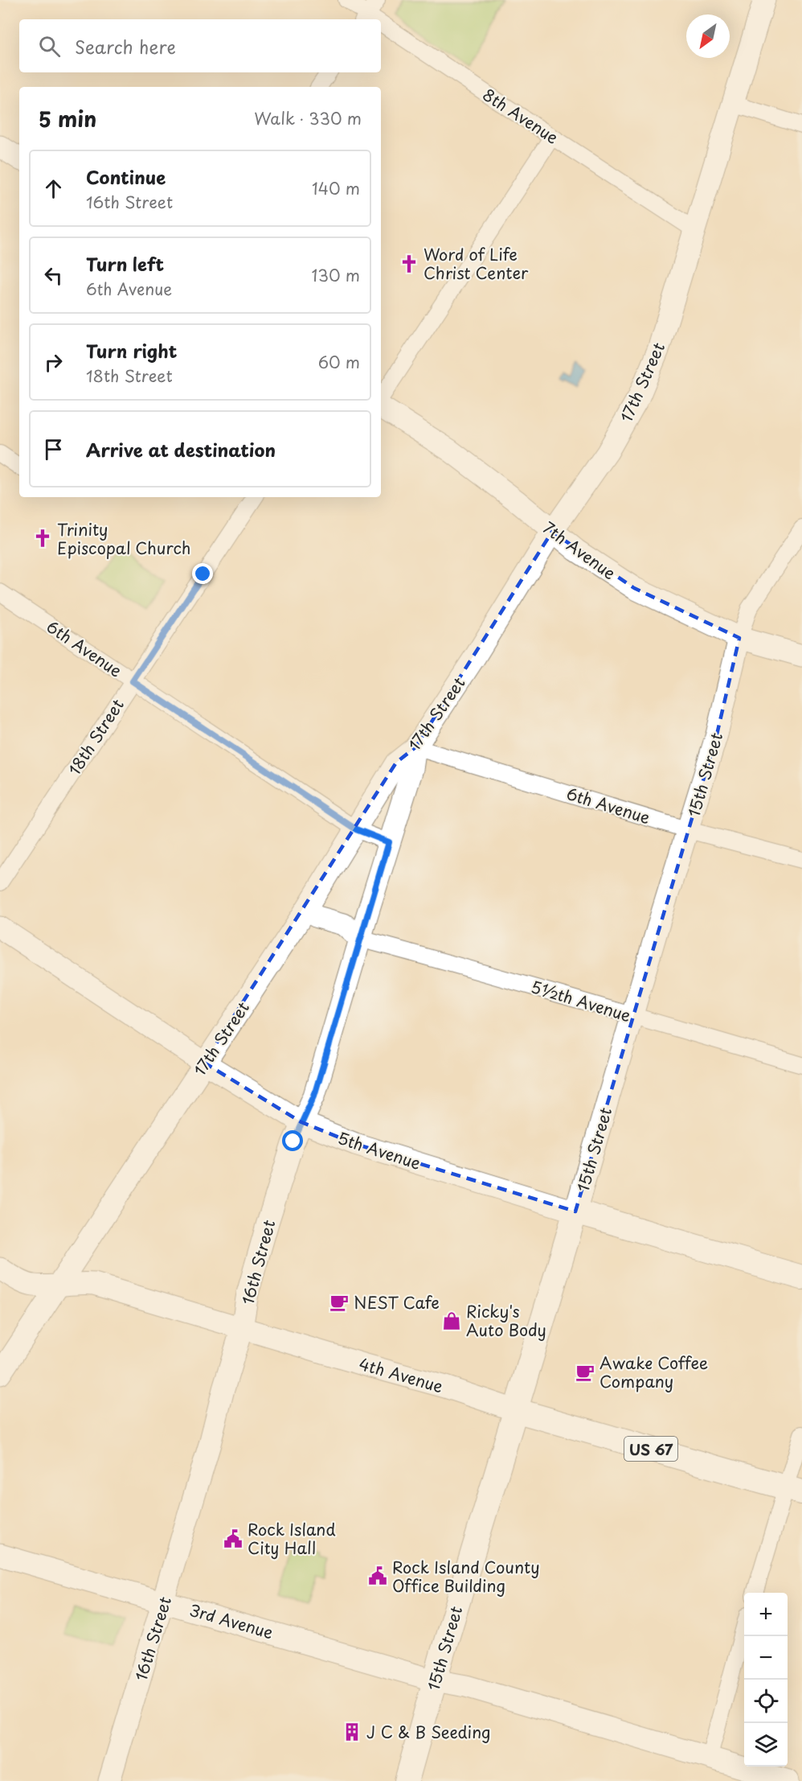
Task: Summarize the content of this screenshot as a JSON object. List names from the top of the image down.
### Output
{
  "streets": {
    "main road": [
      "15th Street",
      "5th Avenue",
      "4th Avenue",
      "US 67"
    ],
    "street": [
      "8th Avenue",
      "17th Street",
      "7th Avenue",
      "6th Avenue",
      "18th Street",
      "5½th Avenue",
      "16th Street",
      "3rd Avenue"
    ]
  },
  "crossings": [
    ["8th Avenue", "17th Street"],
    ["17th Street", "7th Avenue"],
    ["17th Street", "6th Avenue"],
    ["17th Street", "5th Avenue"],
    ["17th Street", "16th Street"],
    ["17th Street", "4th Avenue"],
    ["7th Avenue", "15th Street"],
    ["6th Avenue", "18th Street"],
    ["6th Avenue", "15th Street"],
    ["6th Avenue", "16th Street"],
    ["15th Street", "5½th Avenue"],
    ["15th Street", "5th Avenue"],
    ["15th Street", "4th Avenue"],
    ["15th Street", "3rd Avenue"],
    ["5½th Avenue", "16th Street"],
    ["5th Avenue", "16th Street"],
    ["16th Street", "4th Avenue"],
    ["16th Street", "3rd Avenue"]
  ],
  "places": {
    "church": ["Word of Life Christ Center", "Trinity Episcopal Church"],
    "cafe": ["NEST Cafe", "Awake Coffee Company"],
    "shop": ["Ricky's Auto Body"],
    "public building": ["Rock Island City Hall", "Rock Island County Office Building"],
    "building": ["J C & B Seeding"]
  },
  "north": "bottom left",
  "page": {
    "search": "Search here",
    "heading": ["5 min", "Walk · 330 m"],
    "list": [
      ["Continue", "16th Street", "140 m"],
      ["Turn left", "6th Avenue", "130 m"],
      ["Turn right", "18th Street", "60 m"],
      "Arrive at destination"
    ],
    "map_buttons": ["+", "−"]
  }
}
